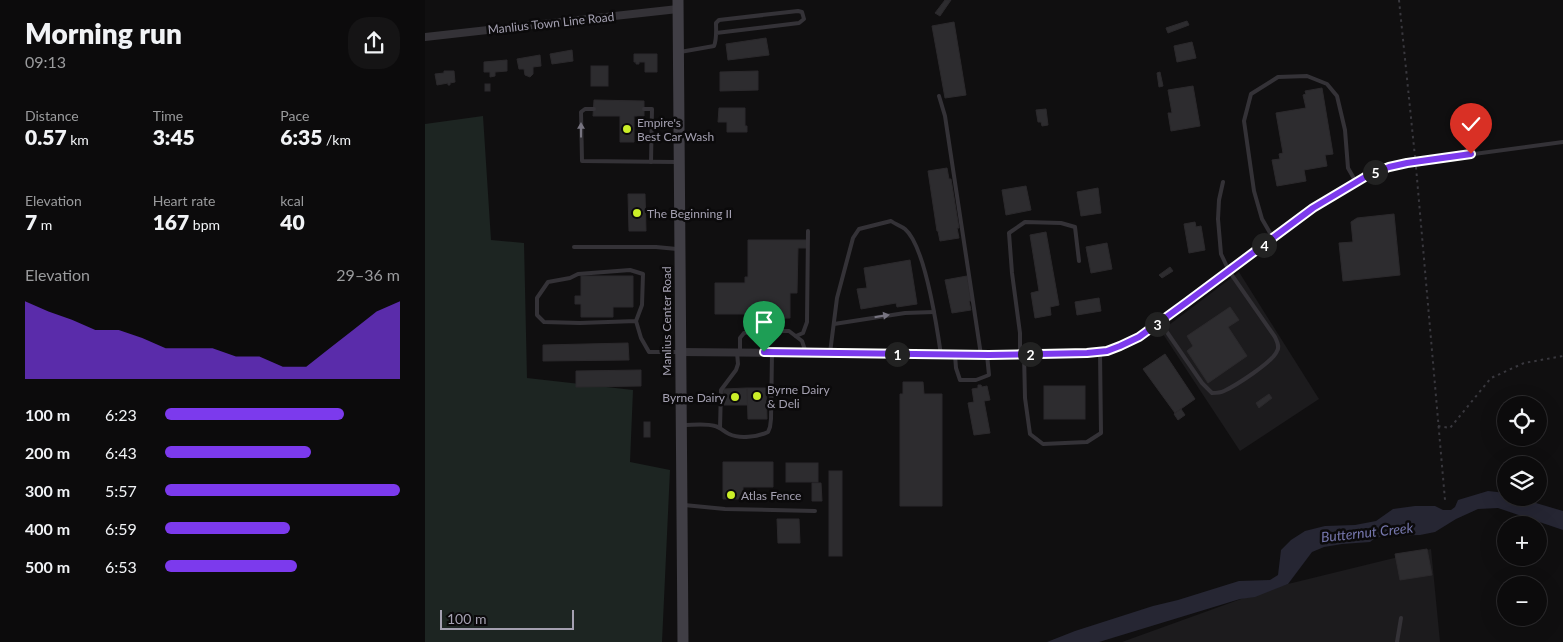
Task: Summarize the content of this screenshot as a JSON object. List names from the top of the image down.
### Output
{
  "streets": {
    "main road": ["Manlius Center Road"],
    "street": ["Manlius Town Line Road"]
  },
  "crossings": [
    ["Manlius Town Line Road", "Manlius Center Road"]
  ],
  "water": ["Butternut Creek"],
  "places": [
    "Empire's Best Car Wash",
    "The Beginning II",
    "Byrne Dairy & Deli",
    "Byrne Dairy",
    "Atlas Fence"
  ],
  "scale_bar": "100 m",
  "page": {
    "heading": ["Morning run", "09:13"],
    "stats": [
      ["Distance", "0.57 km"],
      ["Time", "3:45"],
      ["Pace", "6:35 /km"],
      ["Elevation", "7 m"],
      ["Heart rate", "167 bpm"],
      ["kcal", "40"]
    ],
    "pins": [
      "5",
      "4",
      "3",
      "1",
      "2"
    ],
    "chart": ["Elevation", "29–36 m"],
    "list": [
      {
        "name": "100 m",
        "note": "6:23"
      },
      {
        "name": "200 m",
        "note": "6:43"
      },
      {
        "name": "300 m",
        "note": "5:57"
      },
      {
        "name": "400 m",
        "note": "6:59"
      },
      {
        "name": "500 m",
        "note": "6:53"
      }
    ],
    "map_buttons": ["+", "−"],
    "scale": "100 m"
  }
}
